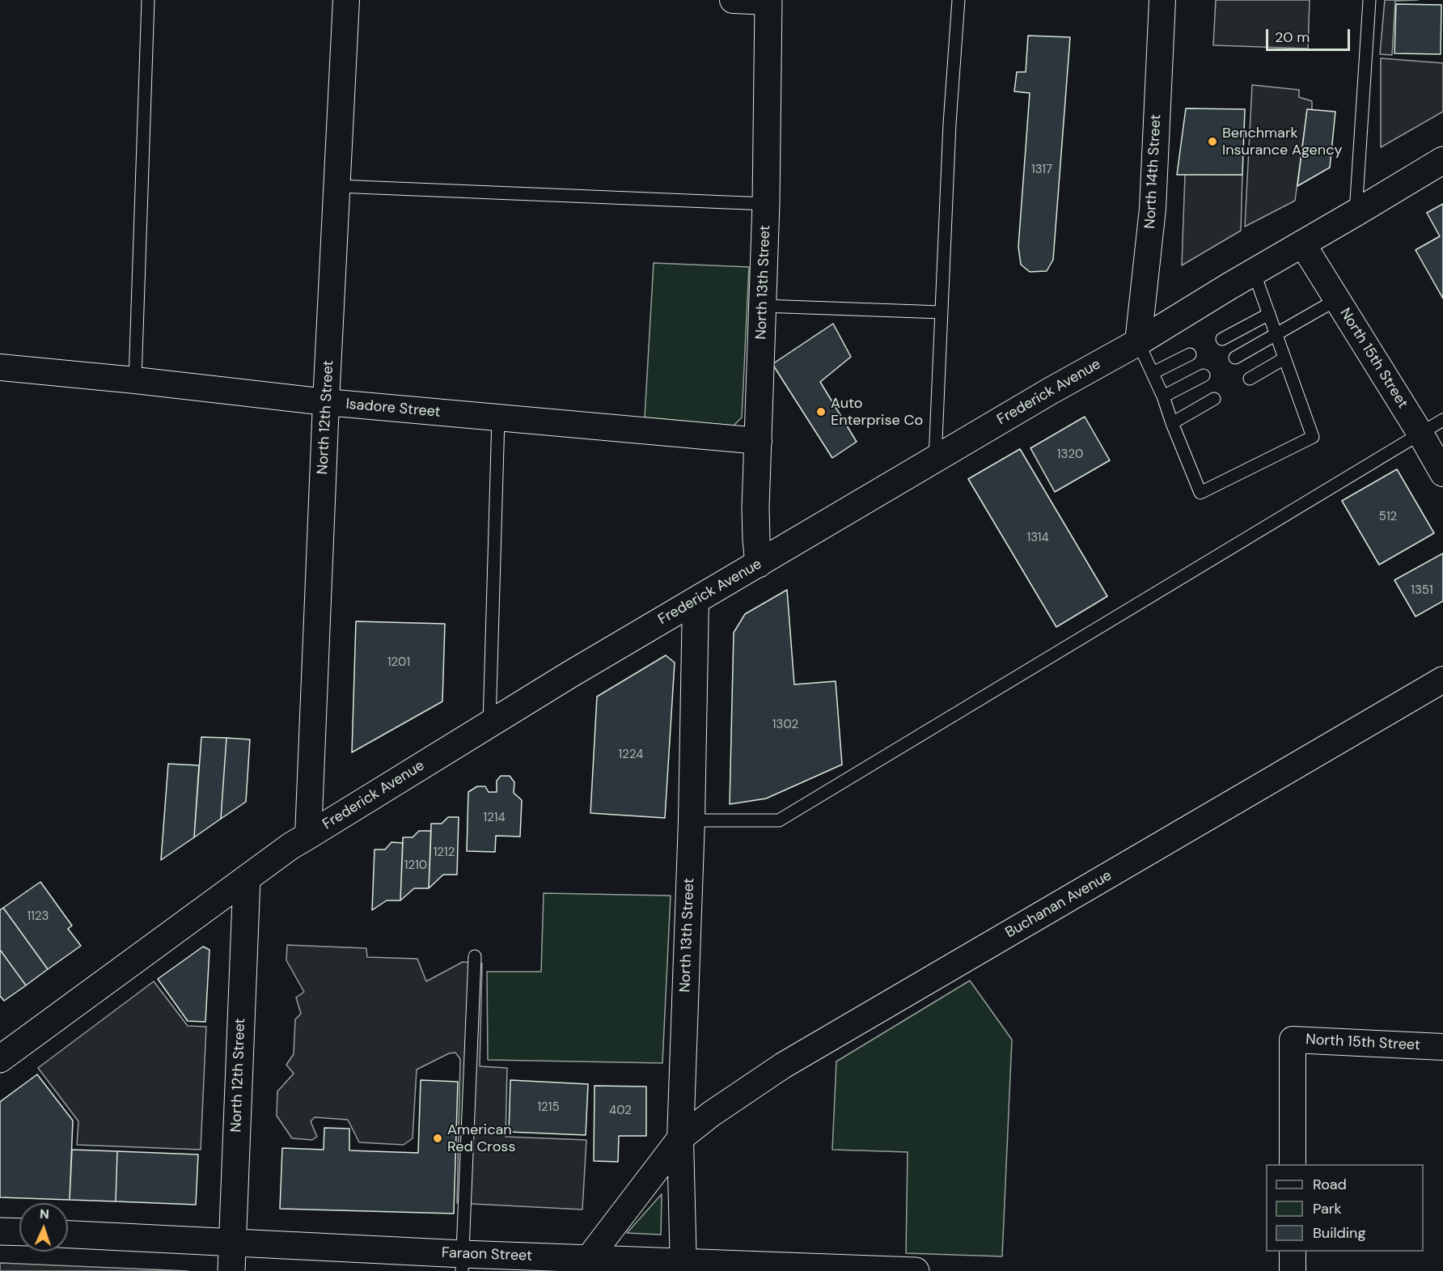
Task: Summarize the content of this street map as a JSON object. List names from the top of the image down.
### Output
{
  "streets": {
    "main road": [
      "North 13th Street",
      "Frederick Avenue",
      "North 12th Street",
      "Faraon Street"
    ],
    "street": [
      "North 14th Street",
      "North 15th Street",
      "Isadore Street",
      "Buchanan Avenue"
    ]
  },
  "crossings": [
    ["North 14th Street", "Frederick Avenue"],
    ["North 13th Street", "Frederick Avenue"],
    ["North 13th Street", "Isadore Street"],
    ["North 13th Street", "Buchanan Avenue"],
    ["North 13th Street", "Faraon Street"],
    ["North 15th Street", "Frederick Avenue"],
    ["Frederick Avenue", "North 12th Street"],
    ["Isadore Street", "North 12th Street"],
    ["North 12th Street", "Faraon Street"],
    ["Buchanan Avenue", "Faraon Street"]
  ],
  "places": ["Benchmark Insurance Agency", "Auto Enterprise Co", "American Red Cross"],
  "house_numbers": [
    "1317",
    "1320",
    "512",
    "1314",
    "1351",
    "1201",
    "1302",
    "1224",
    "1214",
    "1212",
    "1210",
    "1123",
    "1215",
    "402"
  ],
  "legend": ["Road", "Park", "Building"],
  "scale_bar": "20 m",
  "north": "top"
}
